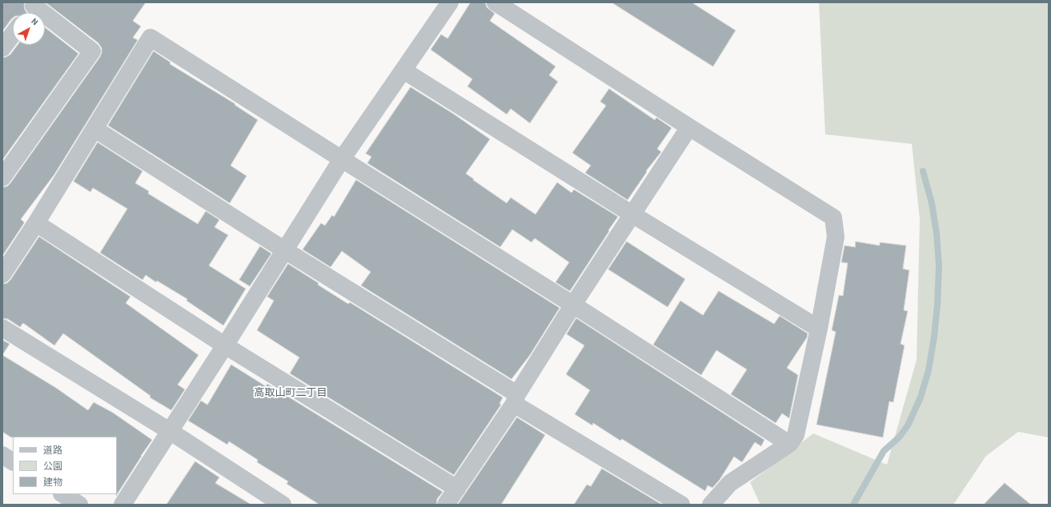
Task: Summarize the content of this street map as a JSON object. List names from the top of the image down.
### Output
{
  "districts": ["高取山町二丁目"],
  "legend": ["道路", "公園", "建物"],
  "north": "top right"
}
